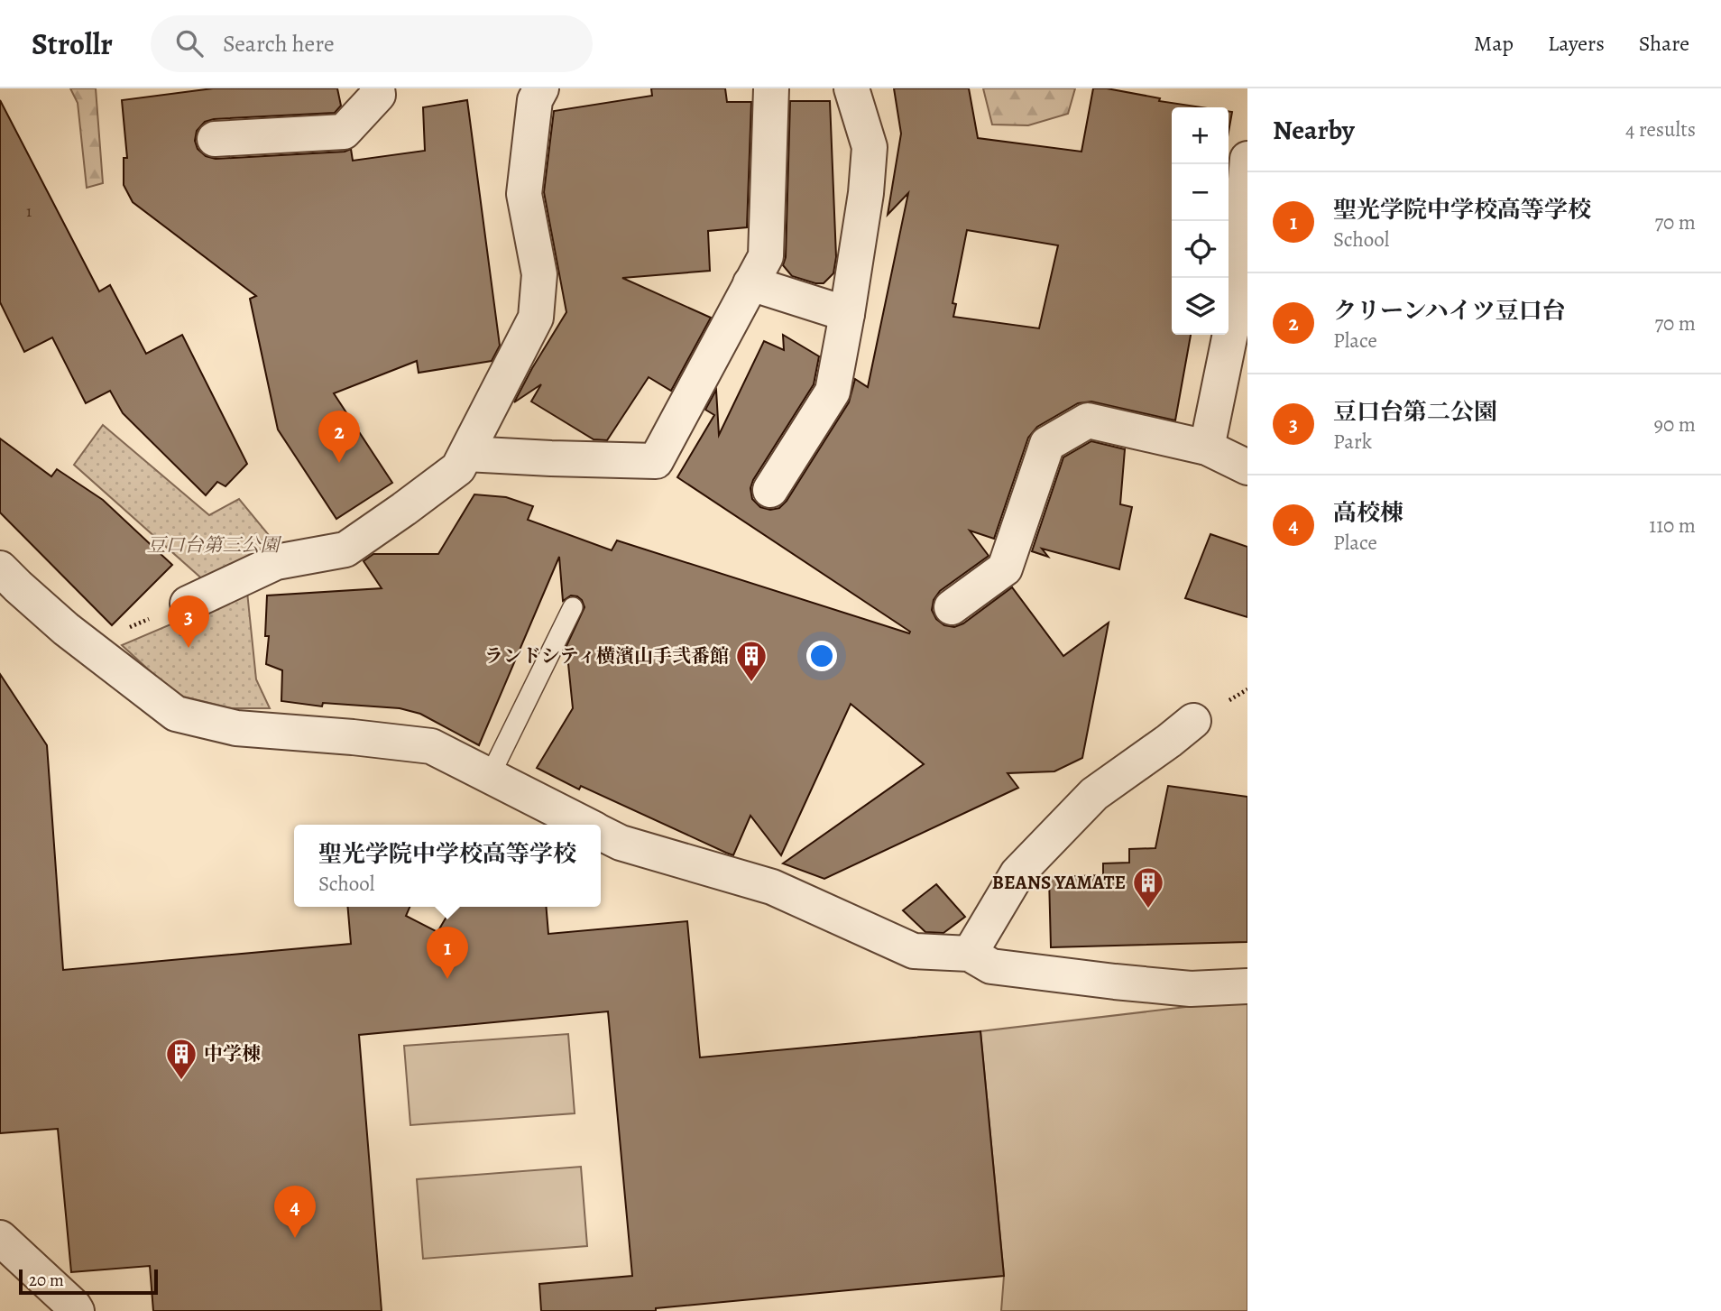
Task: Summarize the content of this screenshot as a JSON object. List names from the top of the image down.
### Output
{
  "parks": ["豆口台第三公園"],
  "places": {
    "building": ["ランドシティ横濱山手弐番館", "BEANS YAMATE", "中学棟"]
  },
  "house_numbers": ["1"],
  "scale_bar": "20 m",
  "page": {
    "header": "Strollr",
    "search": "Search here",
    "nav": ["Map", "Layers", "Share"],
    "heading": ["Nearby", "4 results"],
    "map_buttons": ["+", "−"],
    "list": [
      {
        "mark": "1",
        "name": "聖光学院中学校高等学校",
        "note": "School",
        "value": "70 m"
      },
      {
        "mark": "2",
        "name": "クリーンハイツ豆口台",
        "note": "Place",
        "value": "70 m"
      },
      {
        "mark": "3",
        "name": "豆口台第二公園",
        "note": "Park",
        "value": "90 m"
      },
      {
        "mark": "4",
        "name": "高校棟",
        "note": "Place",
        "value": "110 m"
      }
    ],
    "pins": [
      "2",
      "3",
      "1",
      "4"
    ],
    "popup": ["聖光学院中学校高等学校", "School"],
    "scale": "20 m"
  }
}
